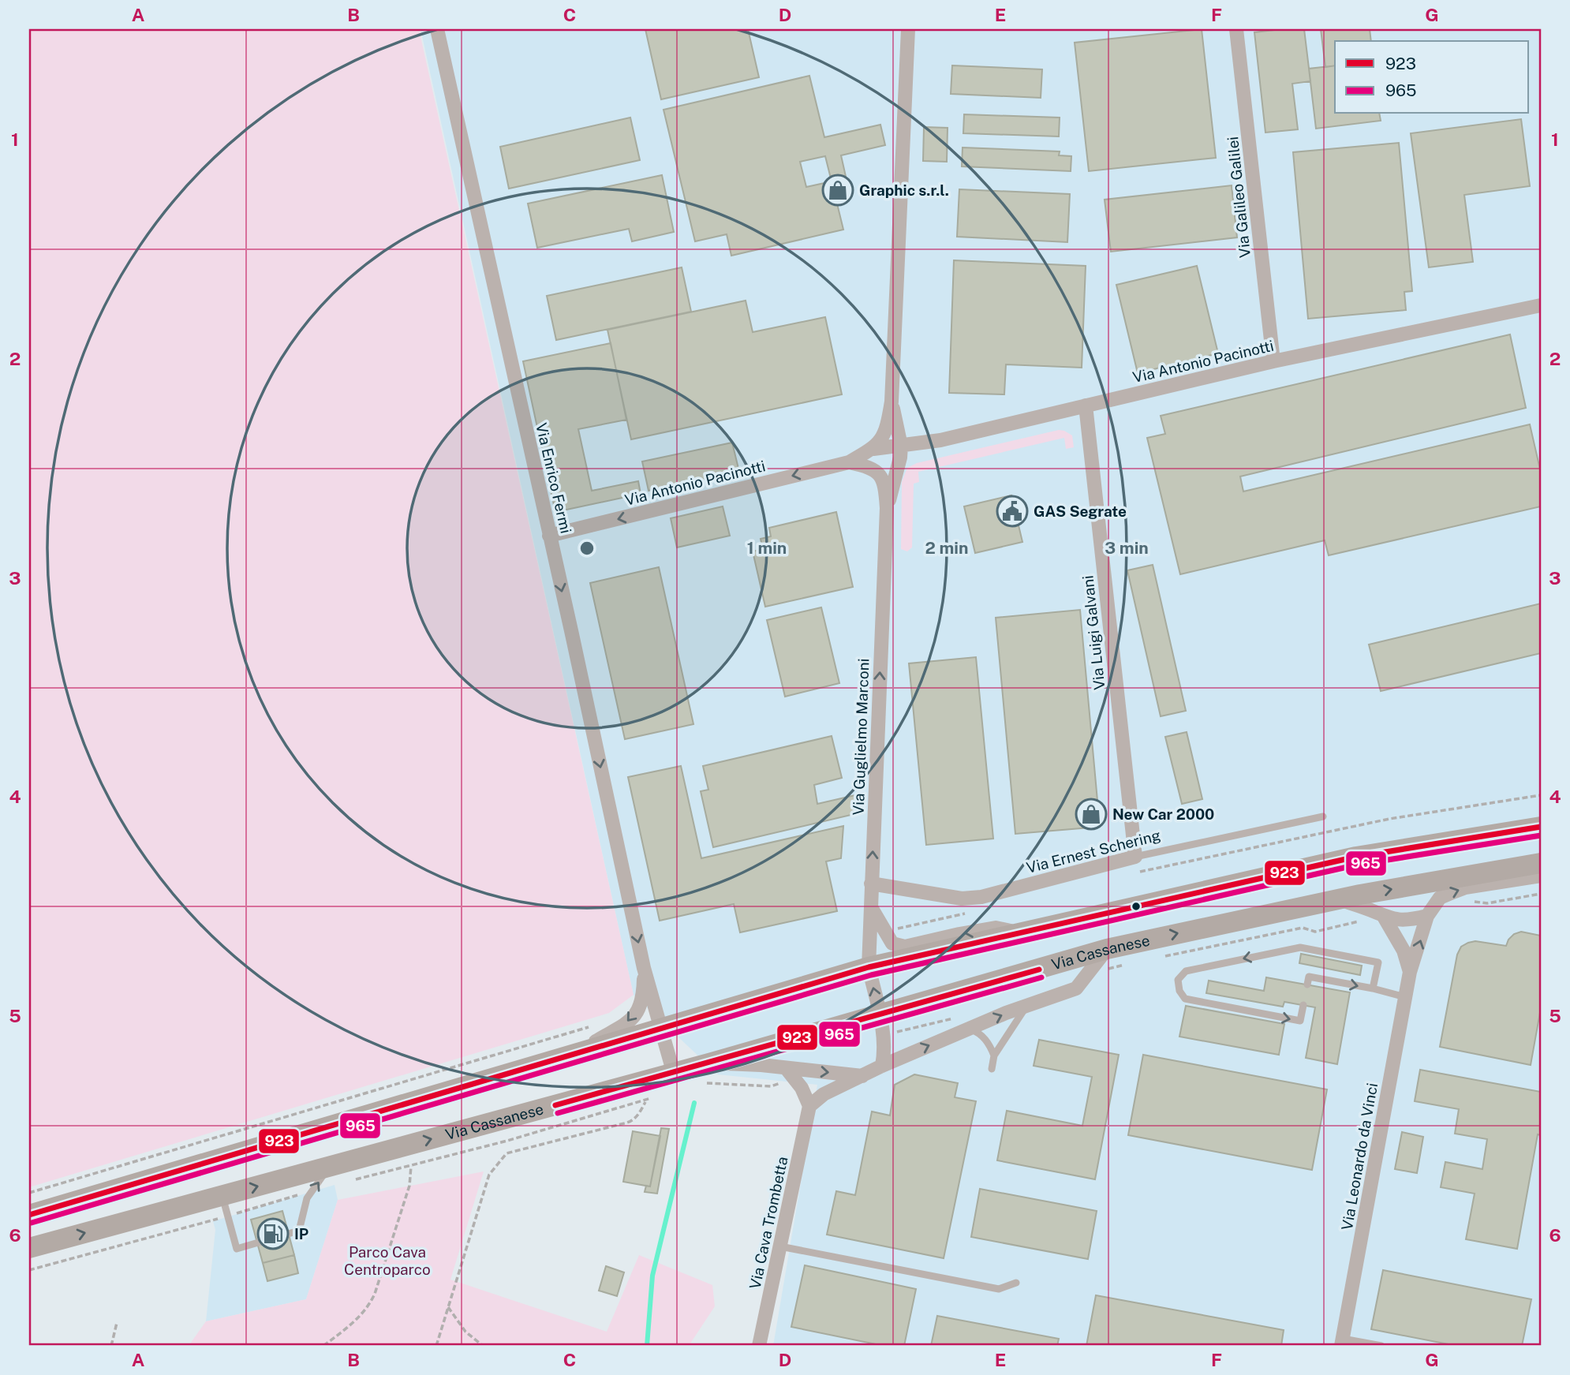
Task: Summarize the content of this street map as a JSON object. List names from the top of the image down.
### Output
{
  "streets": {
    "main road": ["Via Cassanese"],
    "street": [
      "Via Galileo Galilei",
      "Via Antonio Pacinotti",
      "Via Enrico Fermi",
      "Via Luigi Galvani",
      "Via Guglielmo Marconi",
      "Via Ernest Schering",
      "Via Leonardo da Vinci",
      "Via Cava Trombetta"
    ]
  },
  "crossings": [
    ["Via Galileo Galilei", "Via Antonio Pacinotti"],
    ["Via Antonio Pacinotti", "Via Enrico Fermi"],
    ["Via Antonio Pacinotti", "Via Luigi Galvani"],
    ["Via Antonio Pacinotti", "Via Guglielmo Marconi"],
    ["Via Enrico Fermi", "Via Cassanese"],
    ["Via Luigi Galvani", "Via Ernest Schering"],
    ["Via Guglielmo Marconi", "Via Ernest Schering"],
    ["Via Guglielmo Marconi", "Via Cassanese"]
  ],
  "one_way": ["Via Enrico Fermi", "Via Guglielmo Marconi"],
  "parks": ["Parco Cava Centroparco"],
  "places": {
    "shop": ["Graphic s.r.l.", "New Car 2000"],
    "public building": ["GAS Segrate"],
    "fuel station": ["IP"]
  },
  "lines": ["transit line 923", "transit line 965"],
  "legend": ["923", "965"],
  "grid": {
    "columns": [
      "A",
      "B",
      "C",
      "D",
      "E",
      "F",
      "G"
    ],
    "rows": [
      "1",
      "2",
      "3",
      "4",
      "5",
      "6"
    ]
  },
  "rings": ["1 min", "2 min", "3 min"]
}
